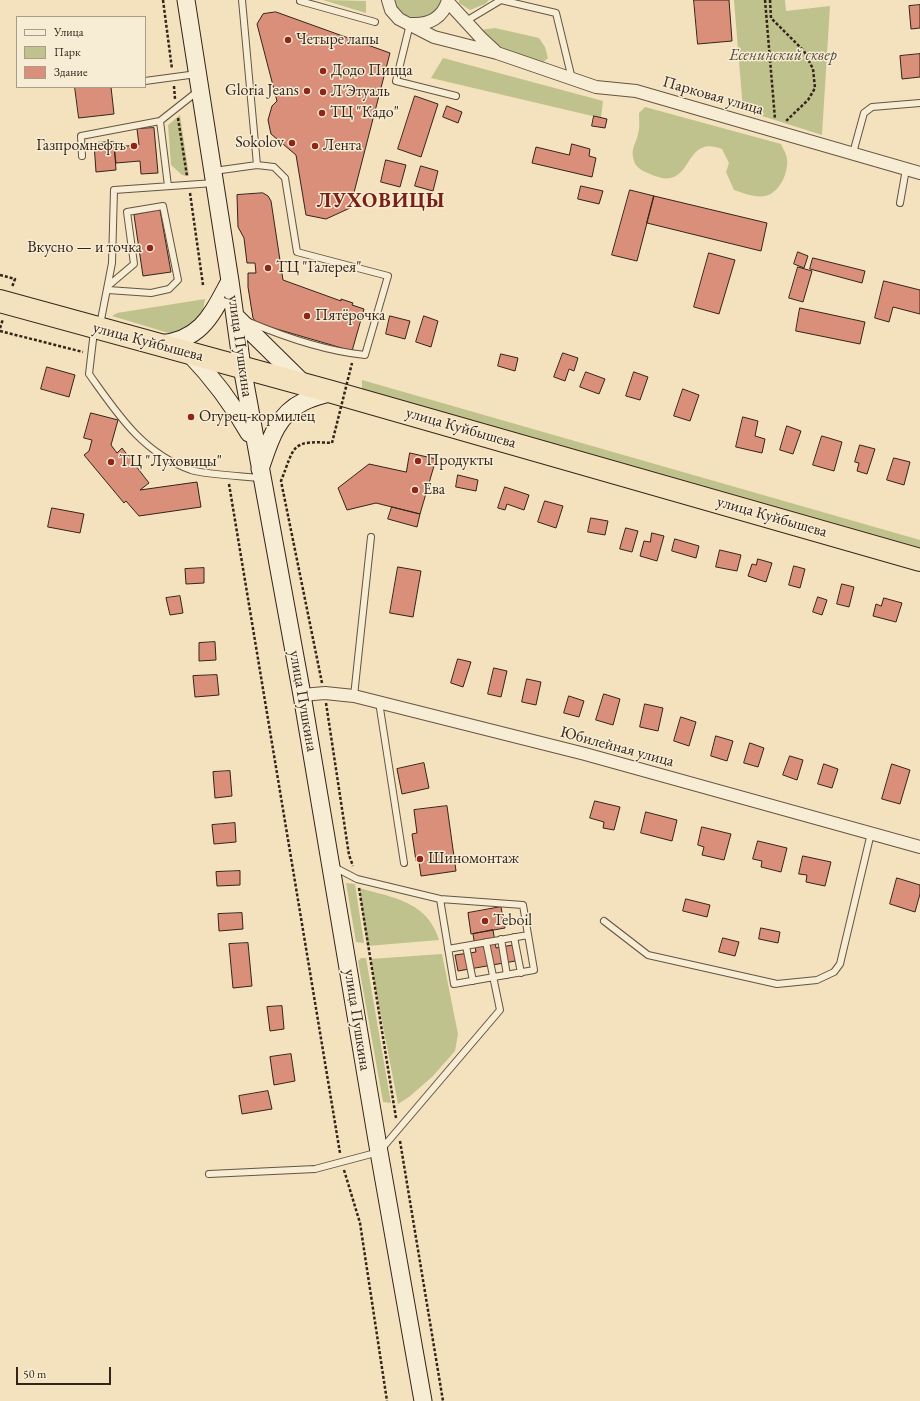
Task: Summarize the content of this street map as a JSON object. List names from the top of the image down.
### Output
{
  "streets": {
    "highway": ["улица Куйбышева"],
    "main road": ["улица Пушкина"],
    "street": ["Парковая улица", "Юбилейная улица"]
  },
  "crossings": [
    ["улица Куйбышева", "улица Пушкина"],
    ["улица Пушкина", "Юбилейная улица"]
  ],
  "districts": ["ЛУХОВИЦЫ"],
  "parks": ["Есенинский сквер"],
  "places": [
    "Четыре лапы",
    "Додо Пицца",
    "Gloria Jeans",
    "Л'Этуаль",
    "ТЦ \"Кадо\"",
    "Sokolov",
    "Газпромнефть",
    "Лента",
    "Вкусно — и точка",
    "ТЦ \"Галерея\"",
    "Пятёрочка",
    "Огурец-кормилец",
    "Продукты",
    "ТЦ \"Луховицы\"",
    "Ева",
    "Шиномонтаж",
    "Teboil"
  ],
  "legend": ["Улица", "Парк", "Здание"],
  "scale_bar": "50 m"
}
